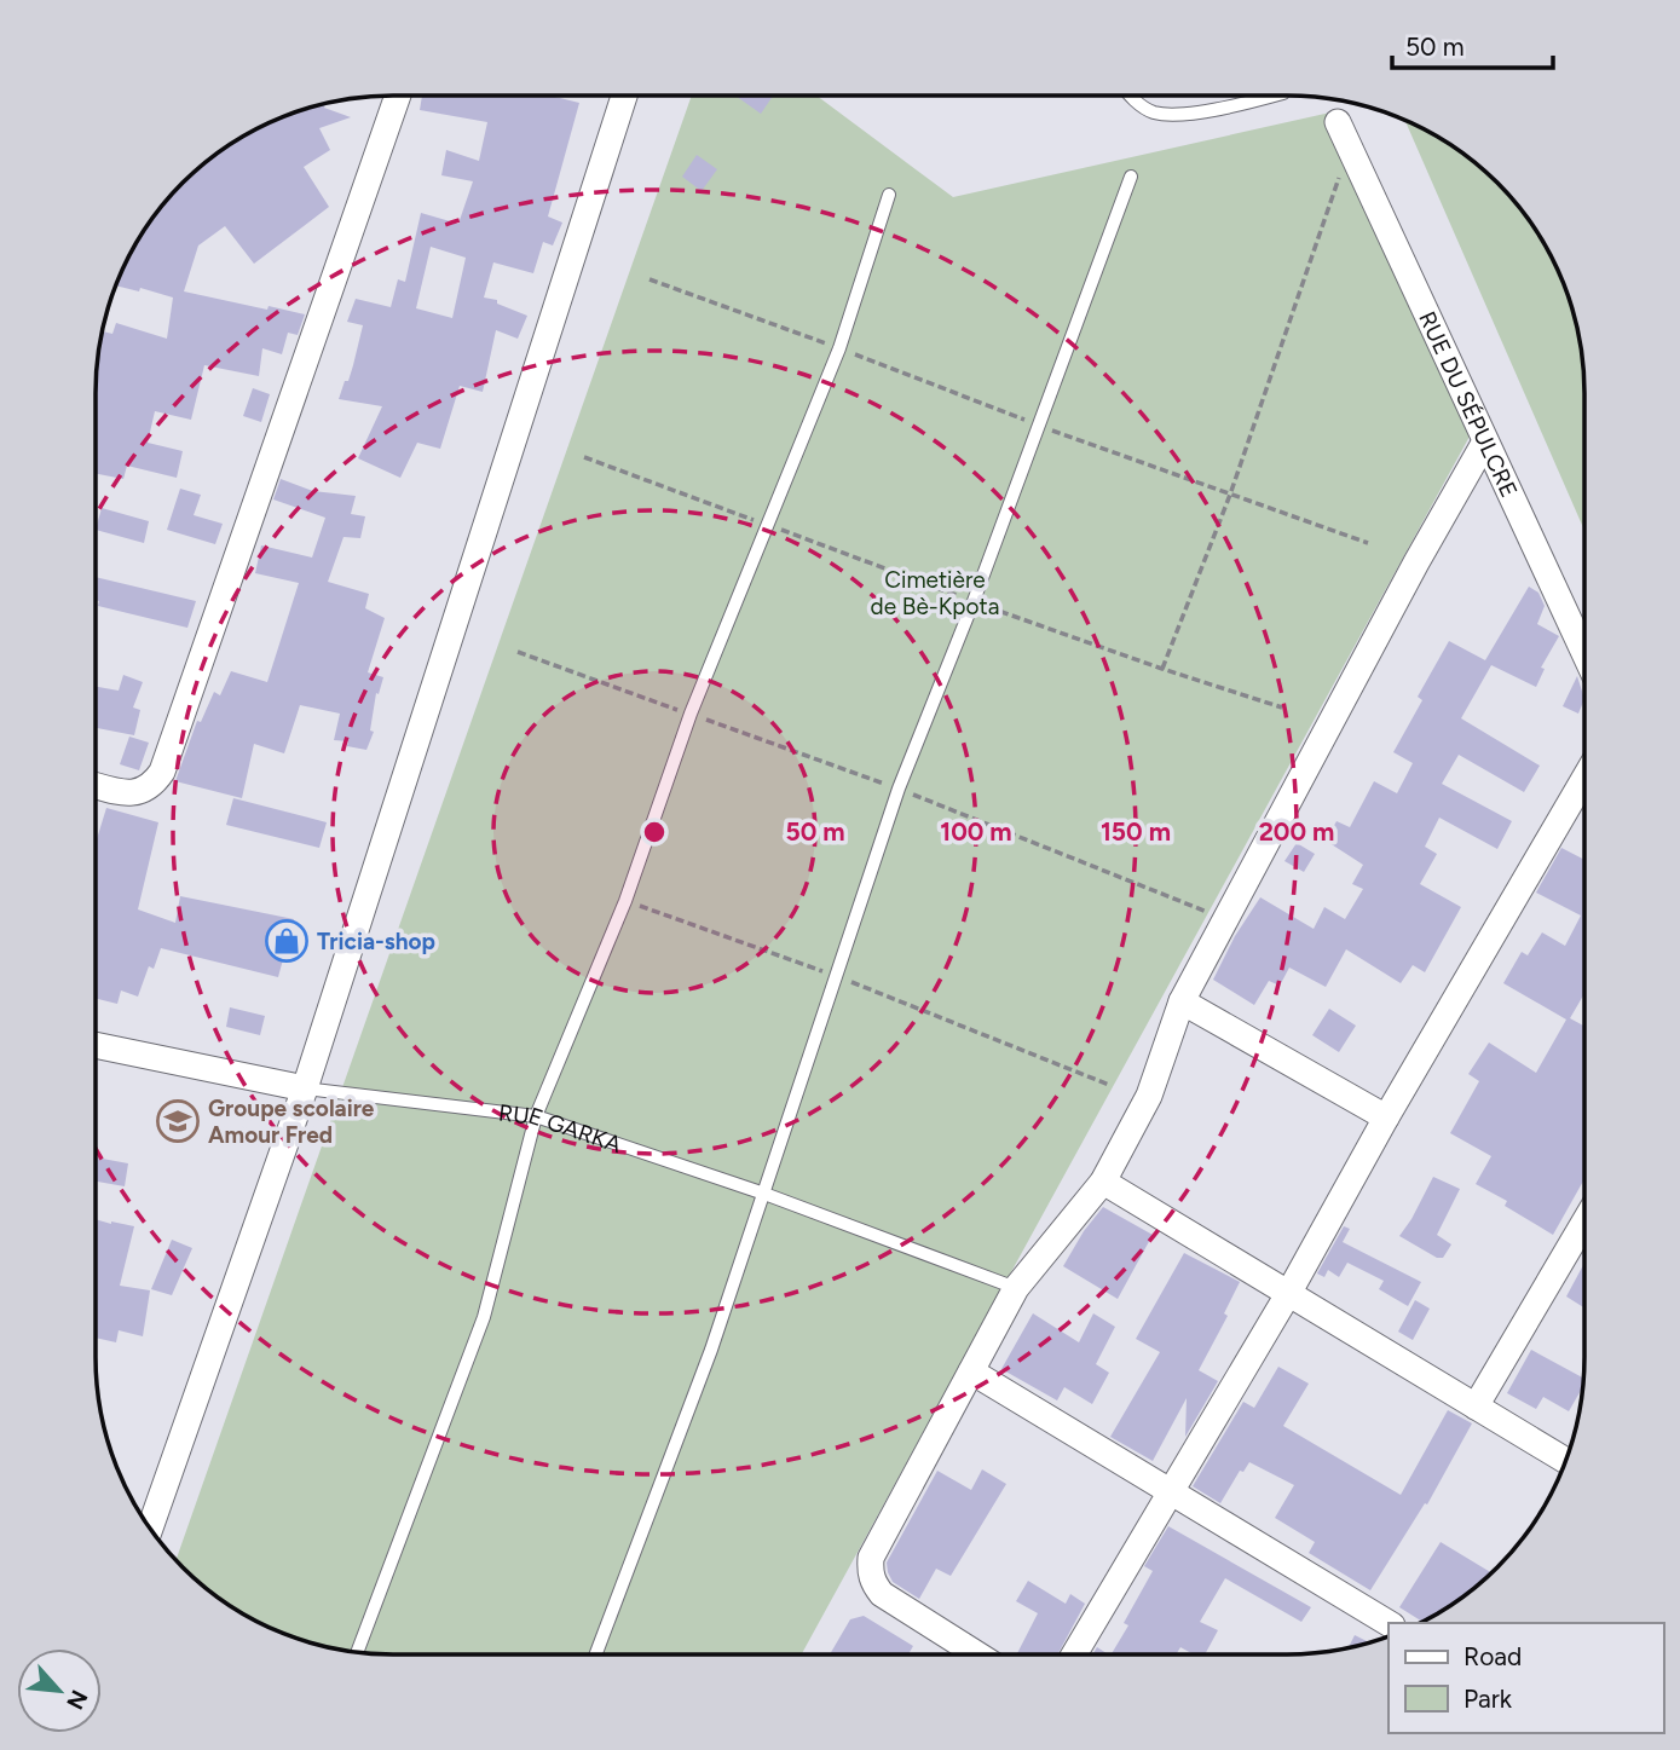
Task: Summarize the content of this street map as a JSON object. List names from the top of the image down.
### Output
{
  "streets": {
    "street": ["RUE DU SÉPULCRE", "RUE GARKA"]
  },
  "parks": ["Cimetière de Bè-Kpota"],
  "places": {
    "shop": ["Tricia-shop"],
    "school or university": ["Groupe scolaire Amour Fred"]
  },
  "legend": ["Road", "Park"],
  "scale_bar": "50 m",
  "north": "bottom right",
  "rings": [
    "50 m",
    "100 m",
    "150 m",
    "200 m"
  ]
}
